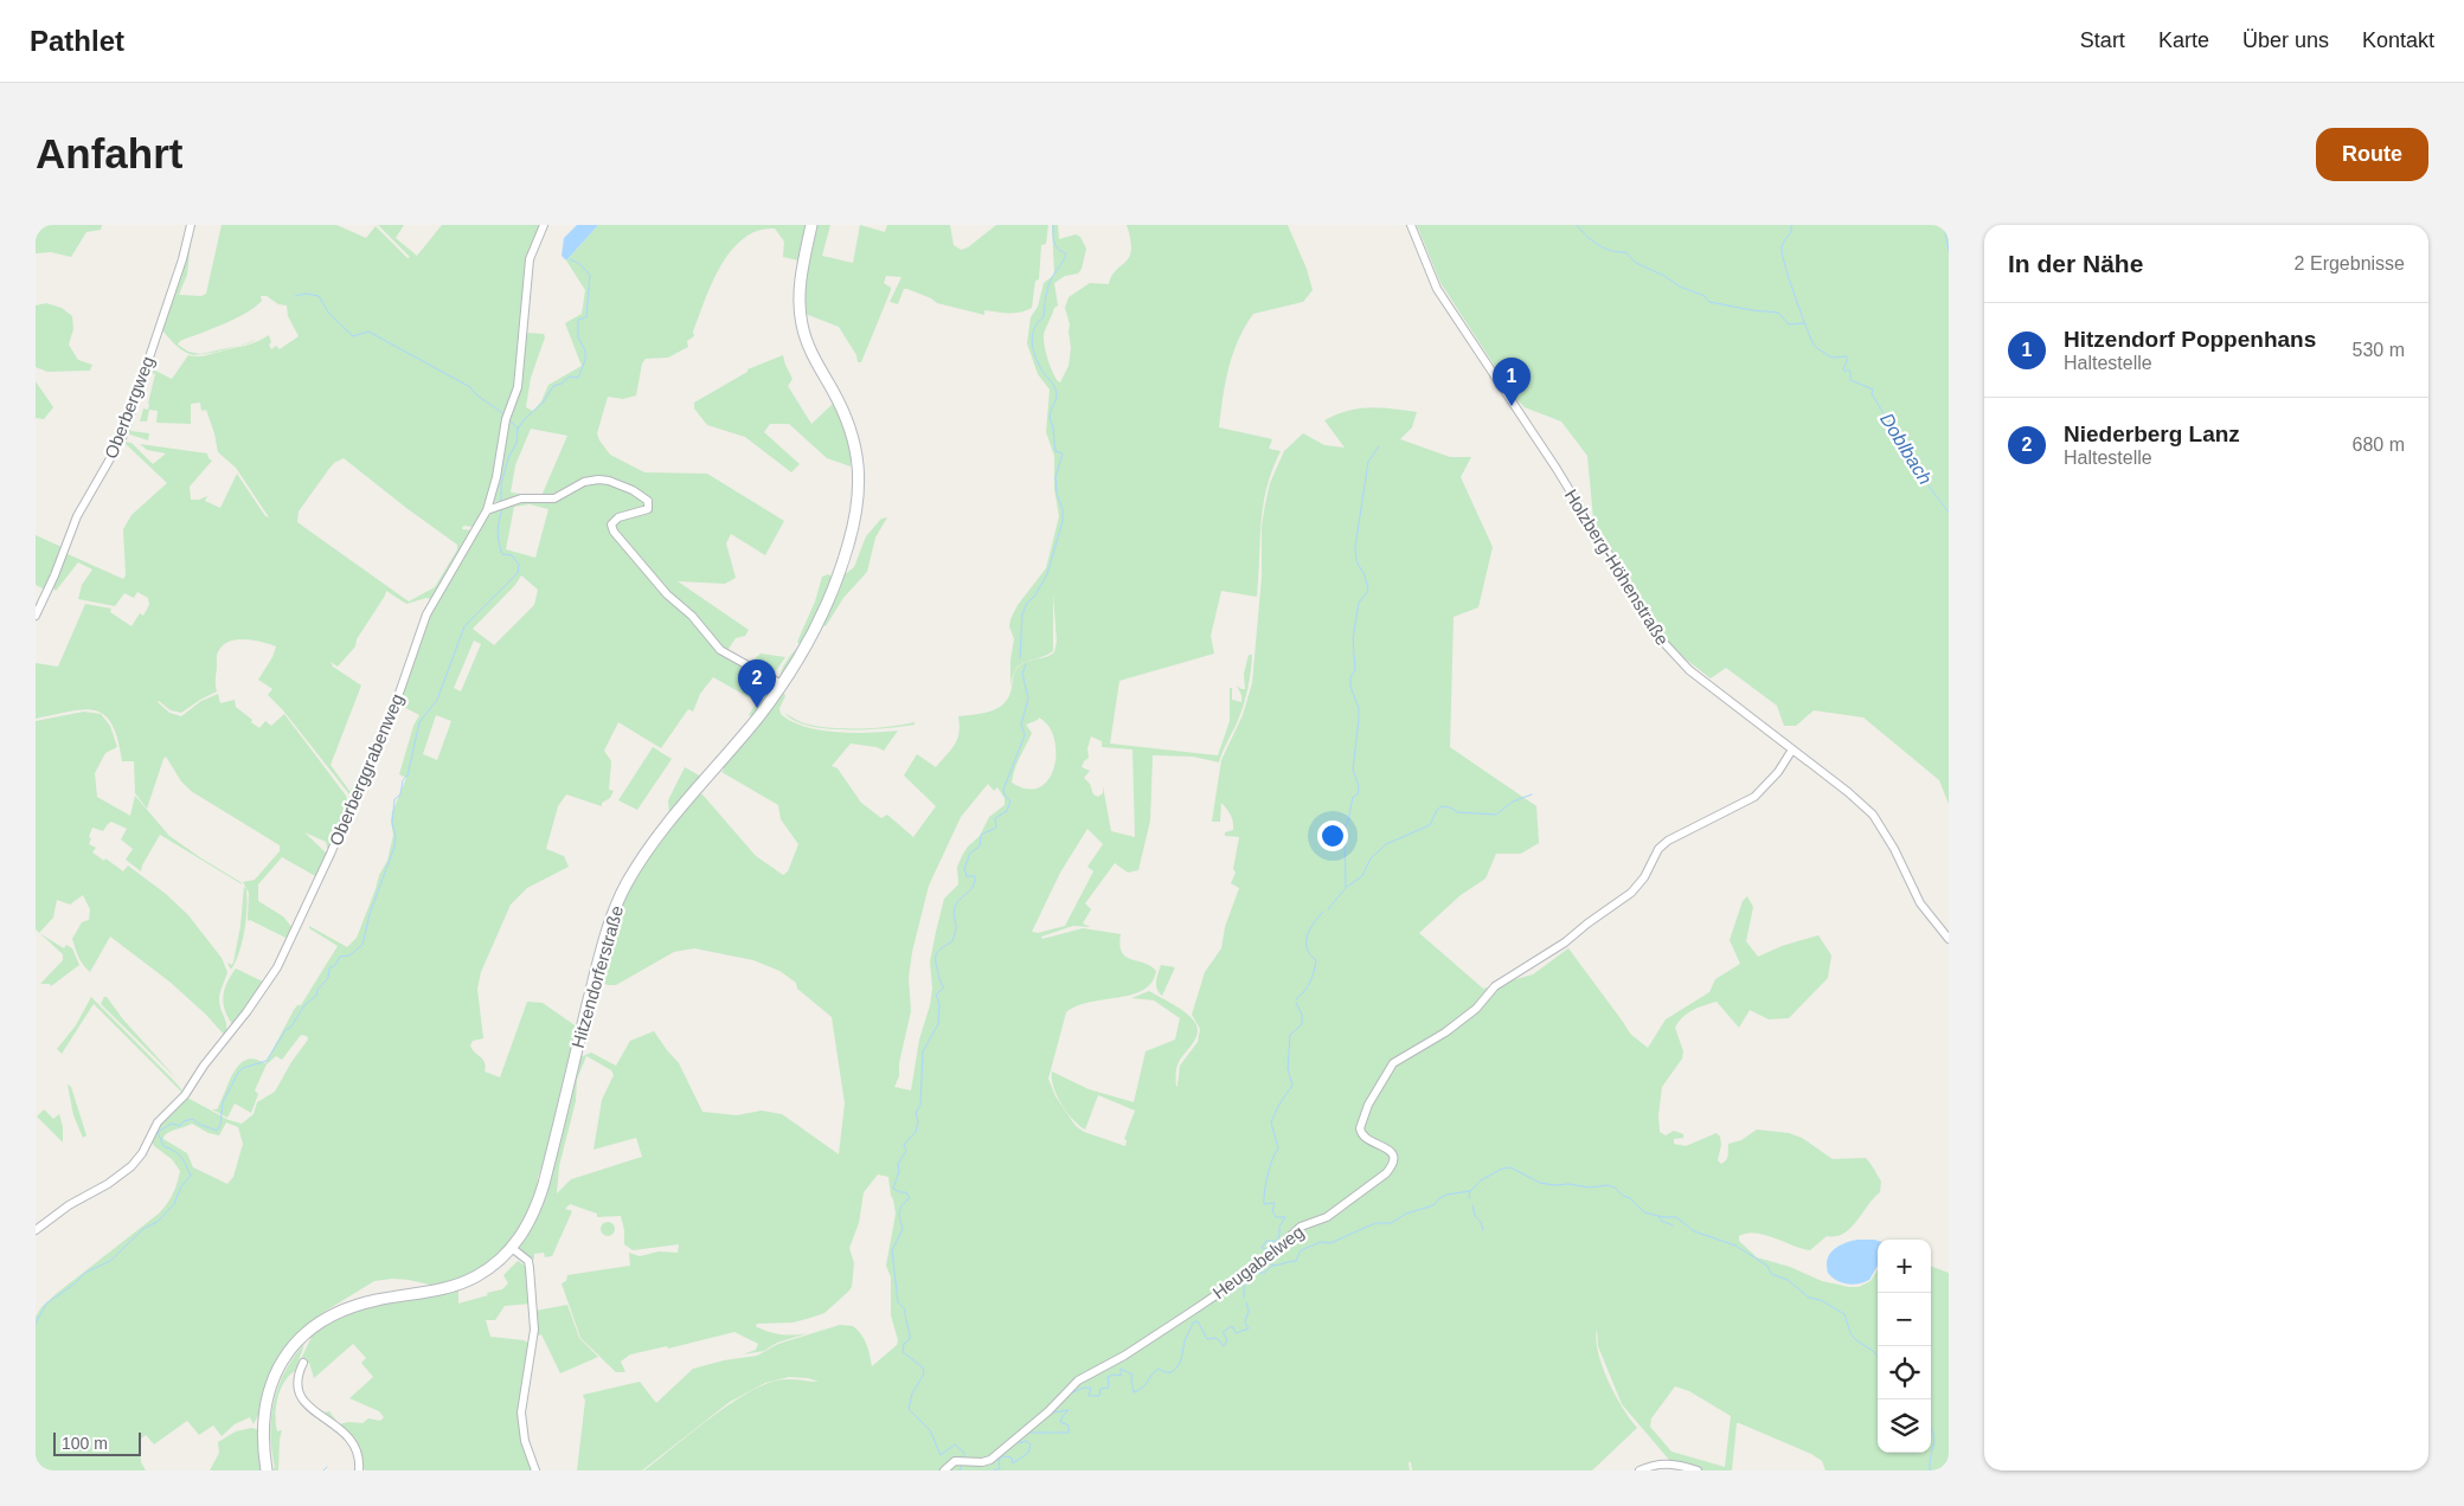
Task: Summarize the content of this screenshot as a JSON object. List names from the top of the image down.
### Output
{
  "streets": {
    "main road": ["Hitzendorferstraße"],
    "street": [
      "Oberbergweg",
      "Holzberg-Höhenstraße",
      "Oberberggrabenweg",
      "Heugabelweg"
    ]
  },
  "crossings": [
    ["Holzberg-Höhenstraße", "Heugabelweg"]
  ],
  "water": ["Doblbach"],
  "scale_bar": "100 m",
  "page": {
    "header": "Pathlet",
    "nav": [
      "Start",
      "Karte",
      "Über uns",
      "Kontakt"
    ],
    "buttons": "Route",
    "title": "Anfahrt",
    "heading": ["In der Nähe", "2 Ergebnisse"],
    "list": [
      {
        "mark": "1",
        "name": "Hitzendorf Poppenhans",
        "note": "Haltestelle",
        "value": "530 m"
      },
      {
        "mark": "2",
        "name": "Niederberg Lanz",
        "note": "Haltestelle",
        "value": "680 m"
      }
    ],
    "pins": ["1", "2"],
    "map_buttons": ["+", "−"],
    "scale": "100 m"
  }
}
